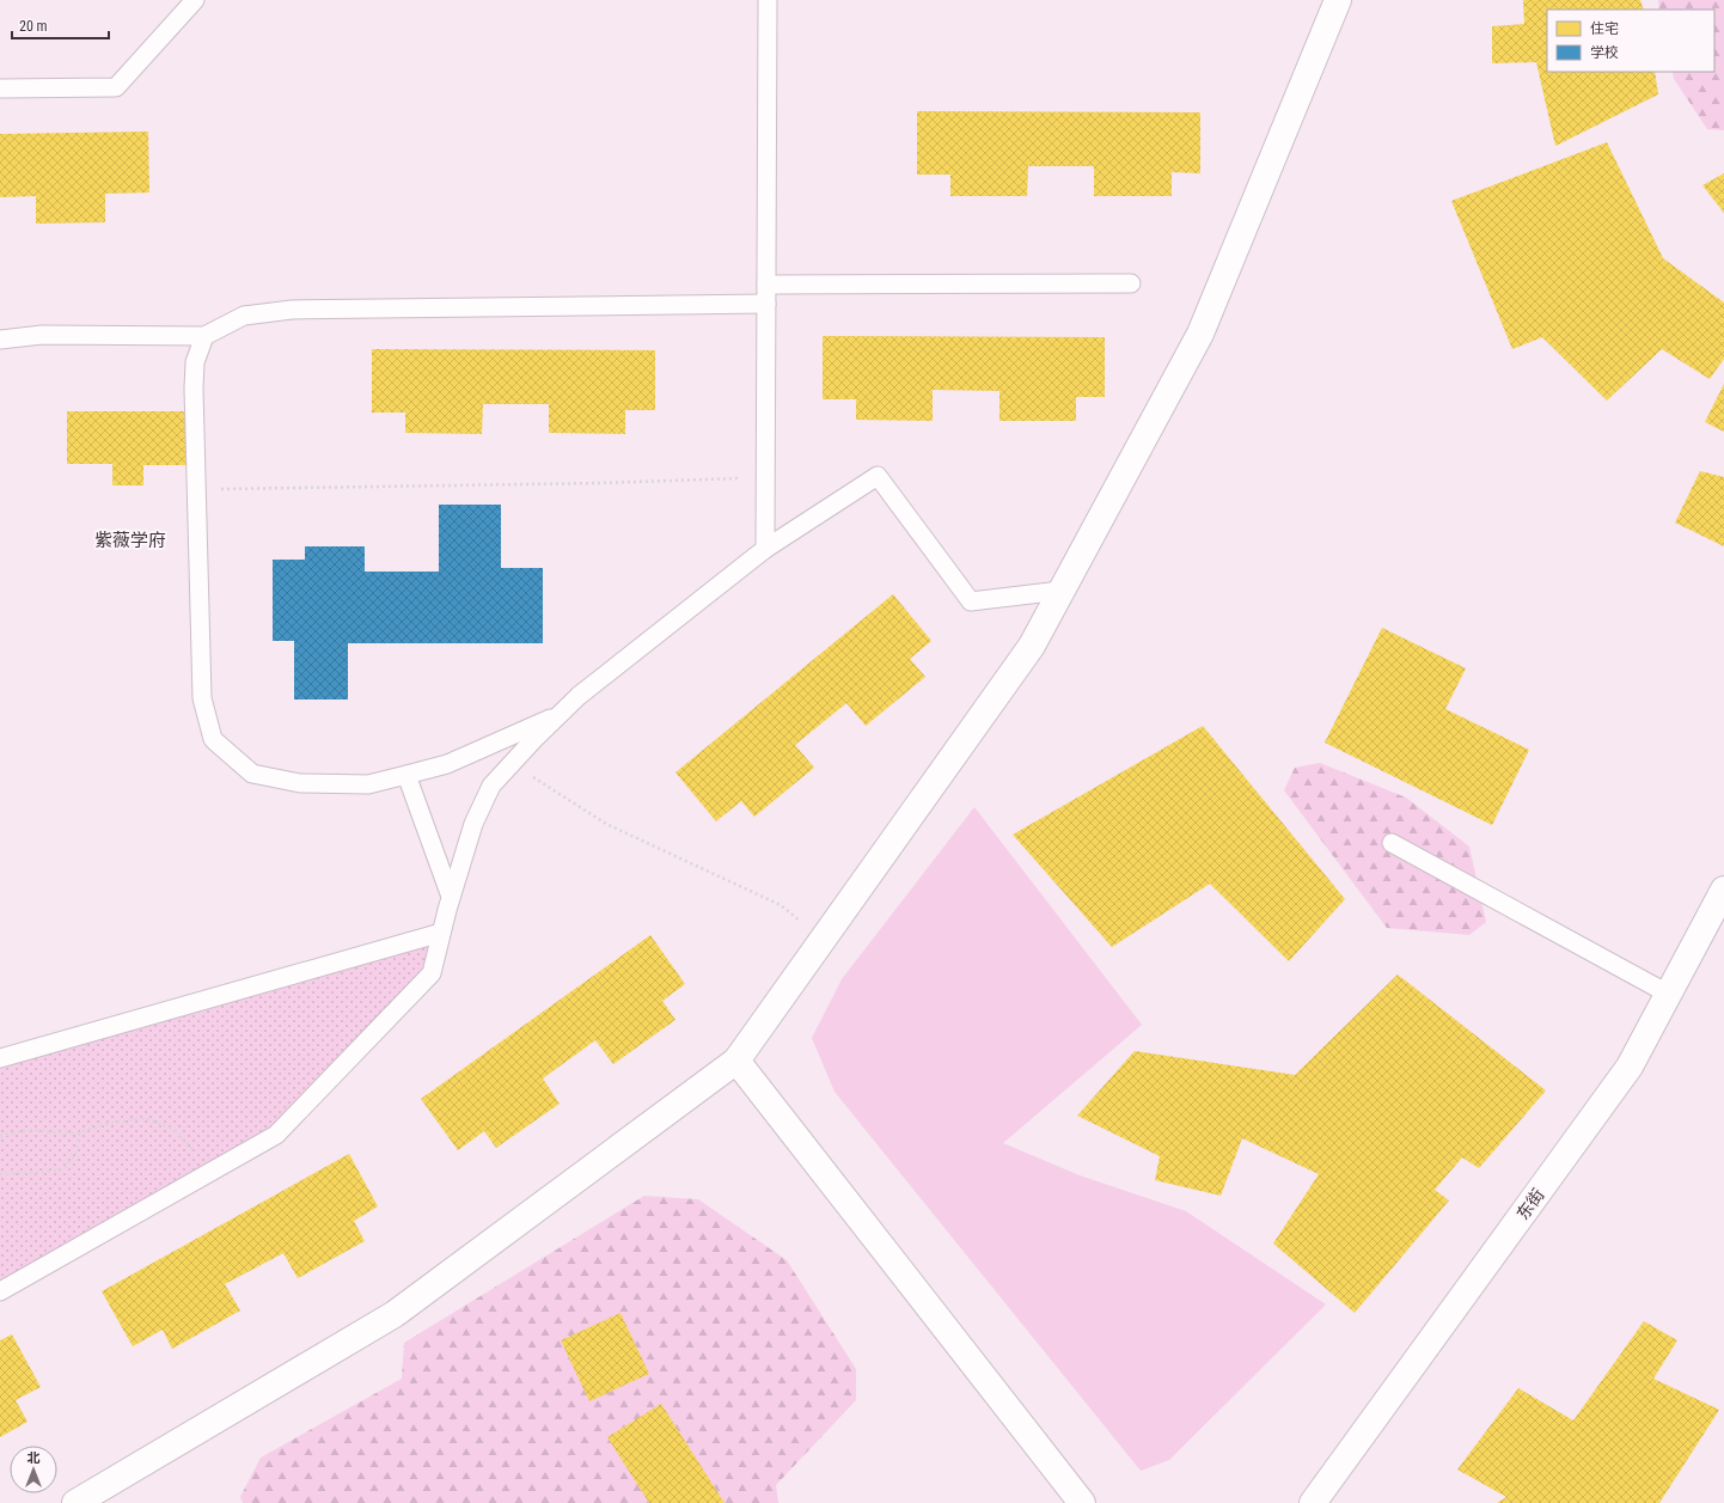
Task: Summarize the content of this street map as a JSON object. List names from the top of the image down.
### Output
{
  "streets": {
    "street": ["东街"]
  },
  "districts": ["紫薇学府"],
  "legend": ["住宅", "学校"],
  "scale_bar": "20 m",
  "north": "top"
}
